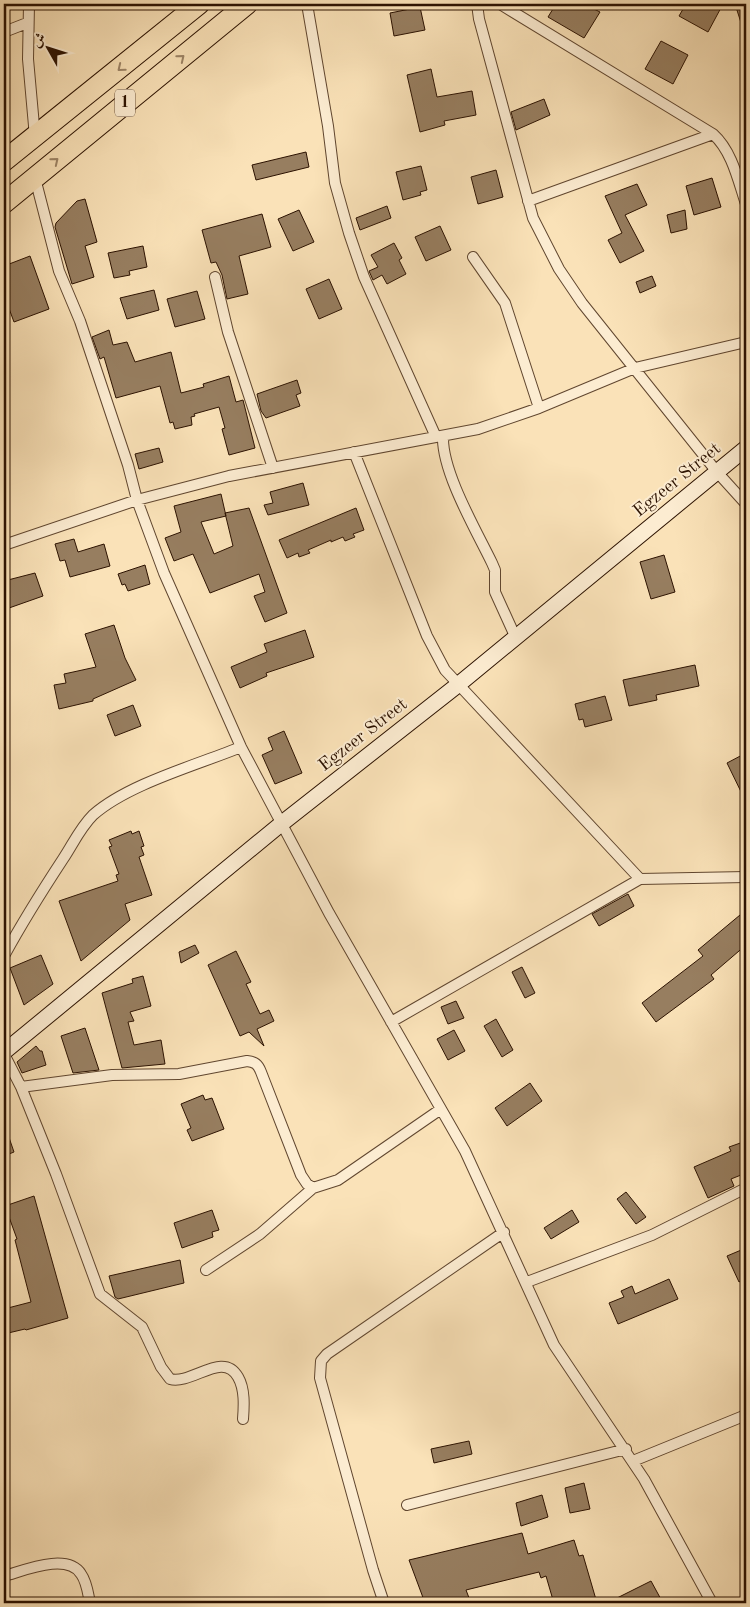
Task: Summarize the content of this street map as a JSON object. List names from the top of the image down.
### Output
{
  "streets": {
    "highway": ["1"],
    "street": ["Egzeer Street"]
  },
  "north": "top left"
}
